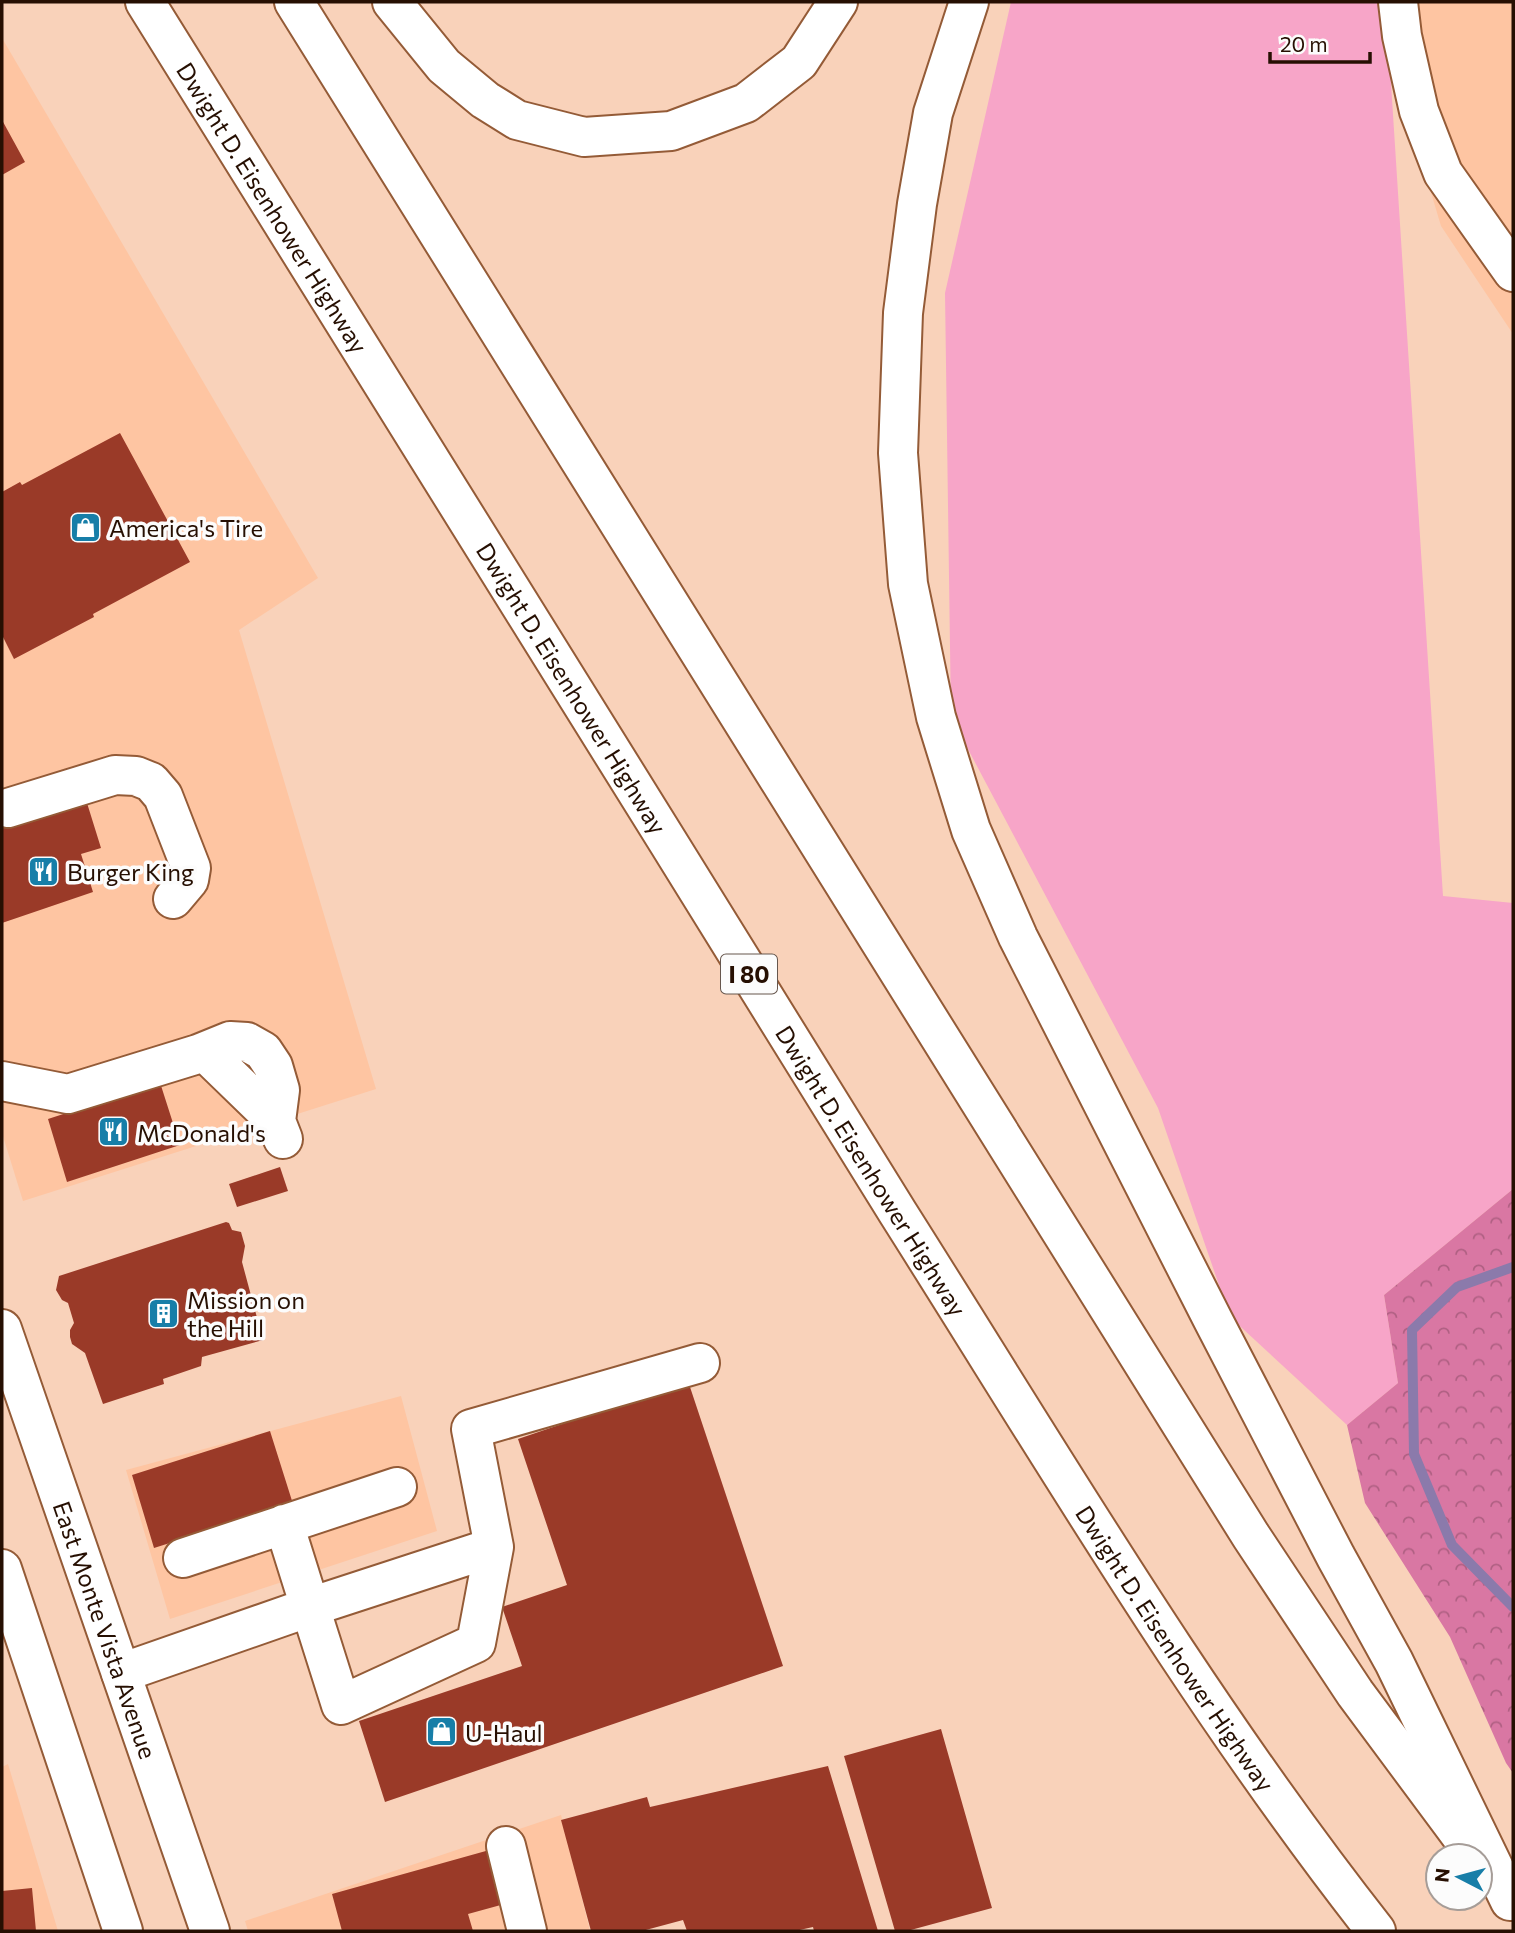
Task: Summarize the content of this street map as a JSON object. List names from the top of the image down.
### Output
{
  "streets": {
    "main road": ["Dwight D. Eisenhower Highway", "I 80", "East Monte Vista Avenue"]
  },
  "places": {
    "shop": ["America's Tire", "U-Haul"],
    "restaurant": ["Burger King", "McDonald's"],
    "building": ["Mission on the Hill"]
  },
  "scale_bar": "20 m",
  "north": "left"
}
